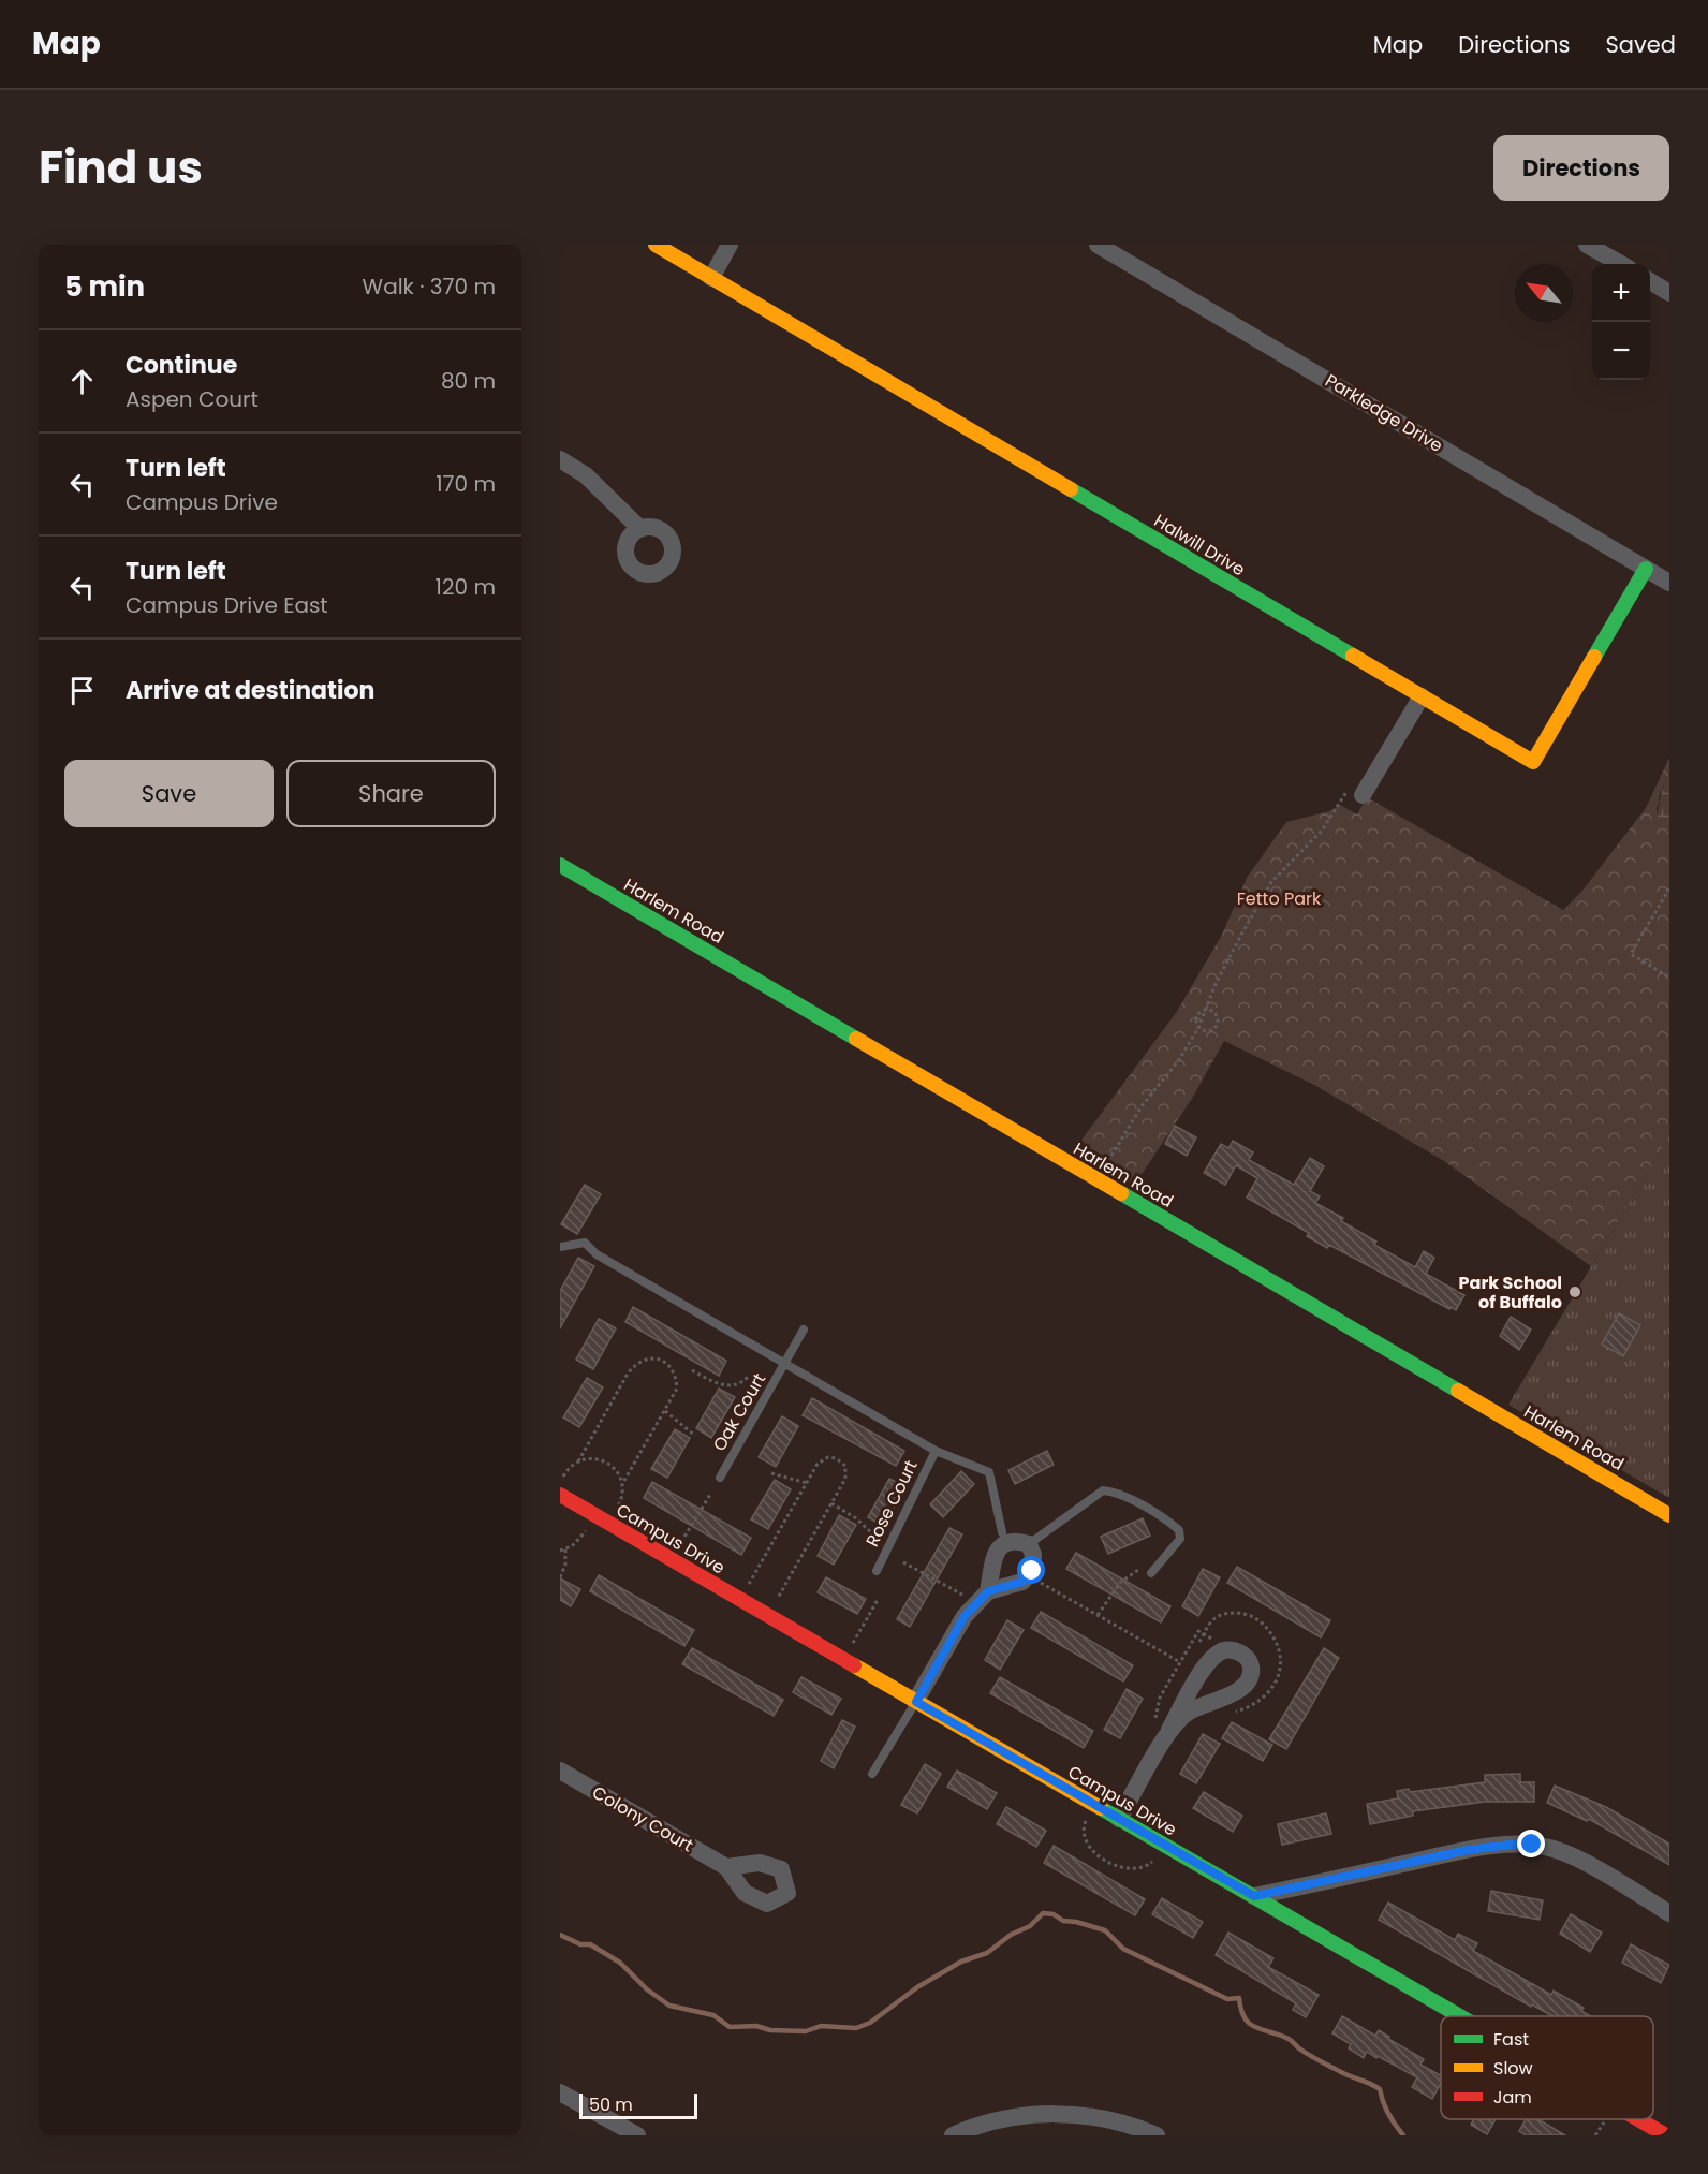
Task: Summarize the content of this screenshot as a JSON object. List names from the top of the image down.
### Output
{
  "streets": {
    "street": [
      "Parkledge Drive",
      "Halwill Drive",
      "Harlem Road",
      "Campus Drive",
      "Colony Court"
    ],
    "lane": ["Oak Court", "Rose Court"]
  },
  "crossings": [
    ["Parkledge Drive", "Halwill Drive"]
  ],
  "parks": ["Fetto Park"],
  "places": ["Park School of Buffalo"],
  "legend": ["Fast", "Slow", "Jam"],
  "scale_bar": "50 m",
  "north": "top left",
  "page": {
    "header": "Map",
    "nav": ["Map", "Directions", "Saved"],
    "title": "Find us",
    "buttons": [
      "Directions",
      ["Save", "Share"]
    ],
    "heading": ["5 min", "Walk · 370 m"],
    "map_buttons": ["+", "−"],
    "list": [
      ["Continue", "Aspen Court", "80 m"],
      ["Turn left", "Campus Drive", "170 m"],
      ["Turn left", "Campus Drive East", "120 m"],
      "Arrive at destination"
    ],
    "scale": "50 m"
  }
}
